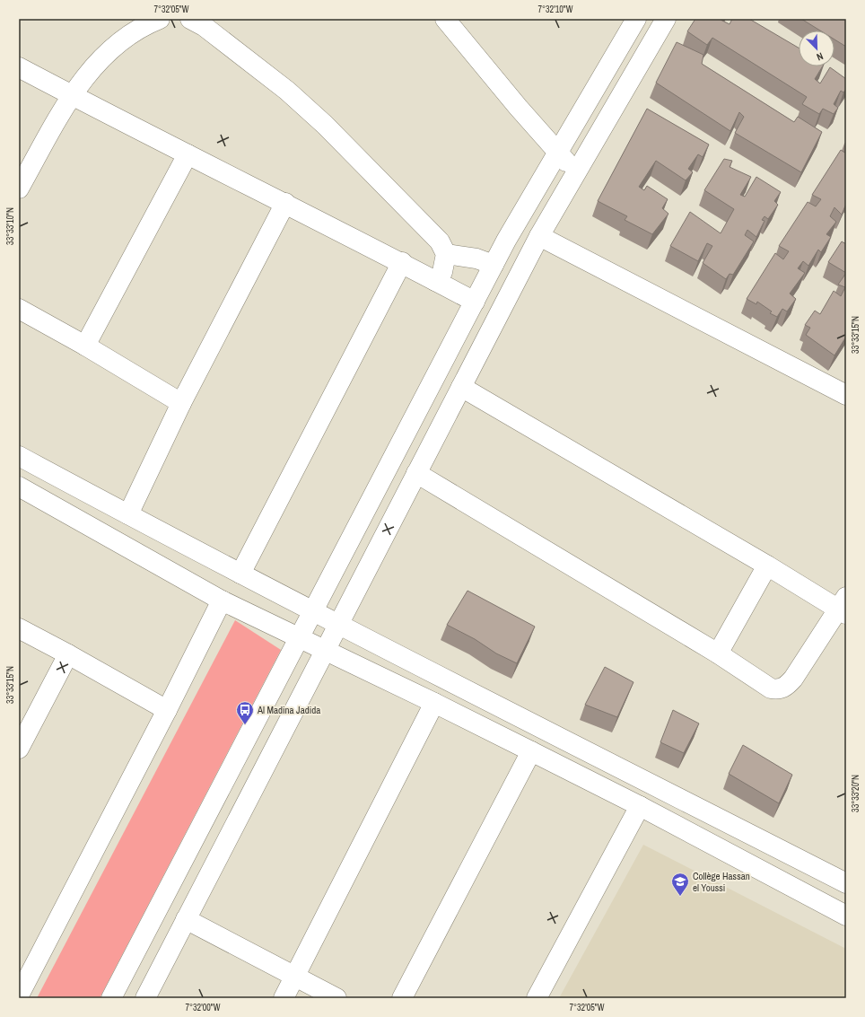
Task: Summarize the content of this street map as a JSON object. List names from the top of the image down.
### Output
{
  "places": {
    "bus stop": ["Al Madina Jadida"],
    "school or university": ["Collège Hassan el Youssi"]
  },
  "north": "bottom right",
  "coordinates": [
    "7°32'05\"W",
    "7°32'10\"W",
    "33°33'10\"N",
    "33°33'15\"N",
    "33°33'20\"N",
    "7°32'00\"W"
  ]
}
